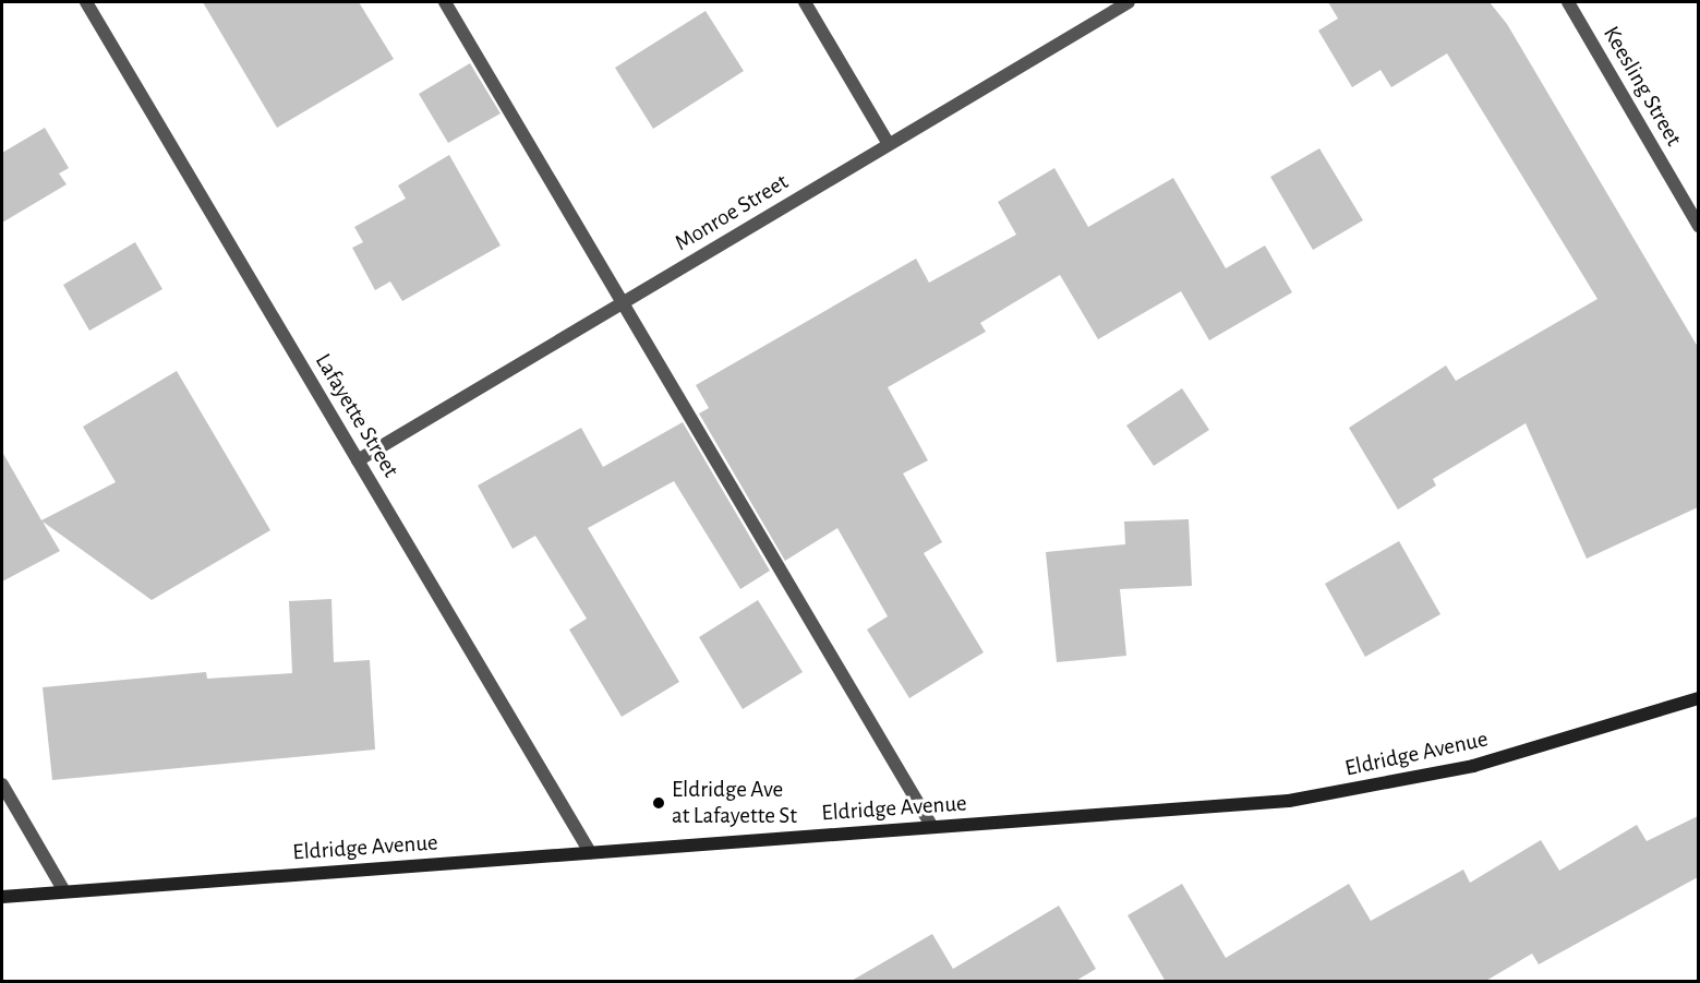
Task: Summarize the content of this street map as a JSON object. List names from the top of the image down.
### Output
{
  "streets": {
    "main road": ["Eldridge Avenue"],
    "street": ["Keesling Street", "Monroe Street", "Lafayette Street"]
  },
  "crossings": [
    ["Monroe Street", "Lafayette Street"],
    ["Lafayette Street", "Eldridge Avenue"]
  ],
  "places": ["Eldridge Ave at Lafayette St"]
}
